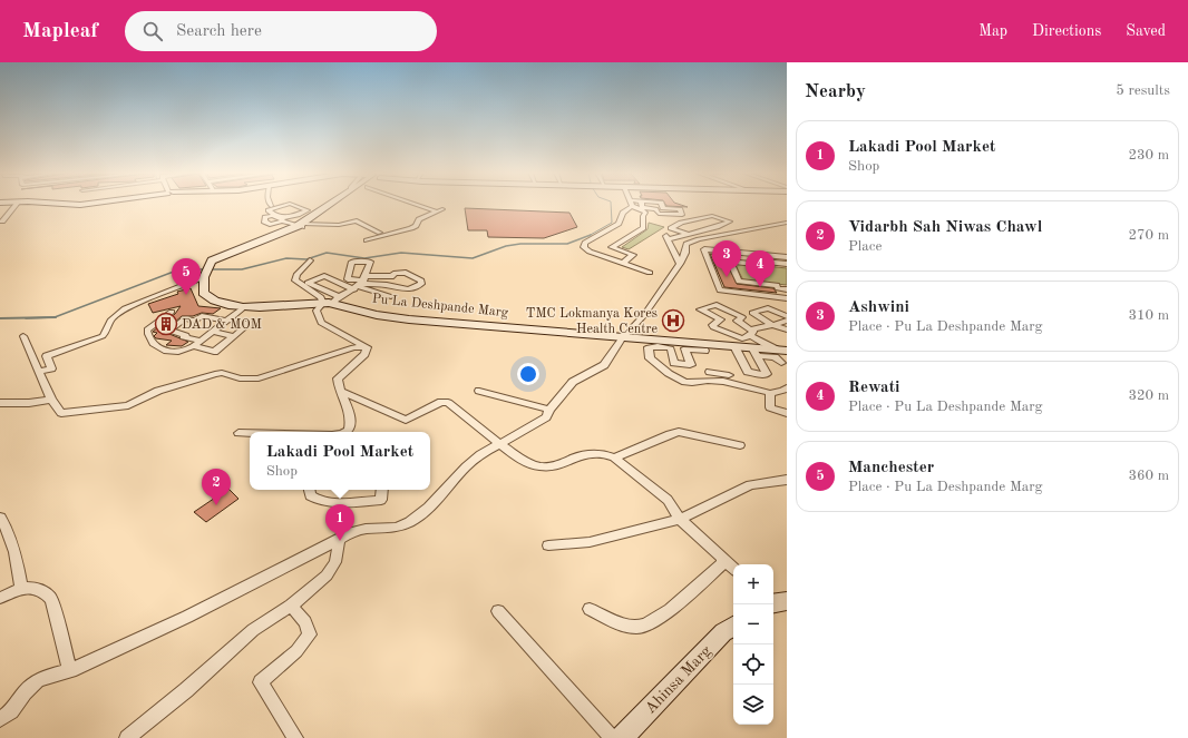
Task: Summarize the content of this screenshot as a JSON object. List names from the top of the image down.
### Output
{
  "streets": {
    "main road": ["Pu La Deshpande Marg", "Ahinsa Marg"]
  },
  "places": {
    "hospital": ["TMC Lokmanya Kores Health Centre"],
    "building": ["DAD & MOM"]
  },
  "page": {
    "header": "Mapleaf",
    "search": "Search here",
    "nav": ["Map", "Directions", "Saved"],
    "heading": ["Nearby", "5 results"],
    "list": [
      {
        "mark": "1",
        "name": "Lakadi Pool Market",
        "note": "Shop",
        "value": "230 m"
      },
      {
        "mark": "2",
        "name": "Vidarbh Sah Niwas Chawl",
        "note": "Place",
        "value": "270 m"
      },
      {
        "mark": "3",
        "name": "Ashwini",
        "note": "Place · Pu La Deshpande Marg",
        "value": "310 m"
      },
      {
        "mark": "4",
        "name": "Rewati",
        "note": "Place · Pu La Deshpande Marg",
        "value": "320 m"
      },
      {
        "mark": "5",
        "name": "Manchester",
        "note": "Place · Pu La Deshpande Marg",
        "value": "360 m"
      }
    ],
    "pins": [
      "3",
      "4",
      "5",
      "2",
      "1"
    ],
    "popup": ["Lakadi Pool Market", "Shop"],
    "map_buttons": ["+", "−"]
  }
}
